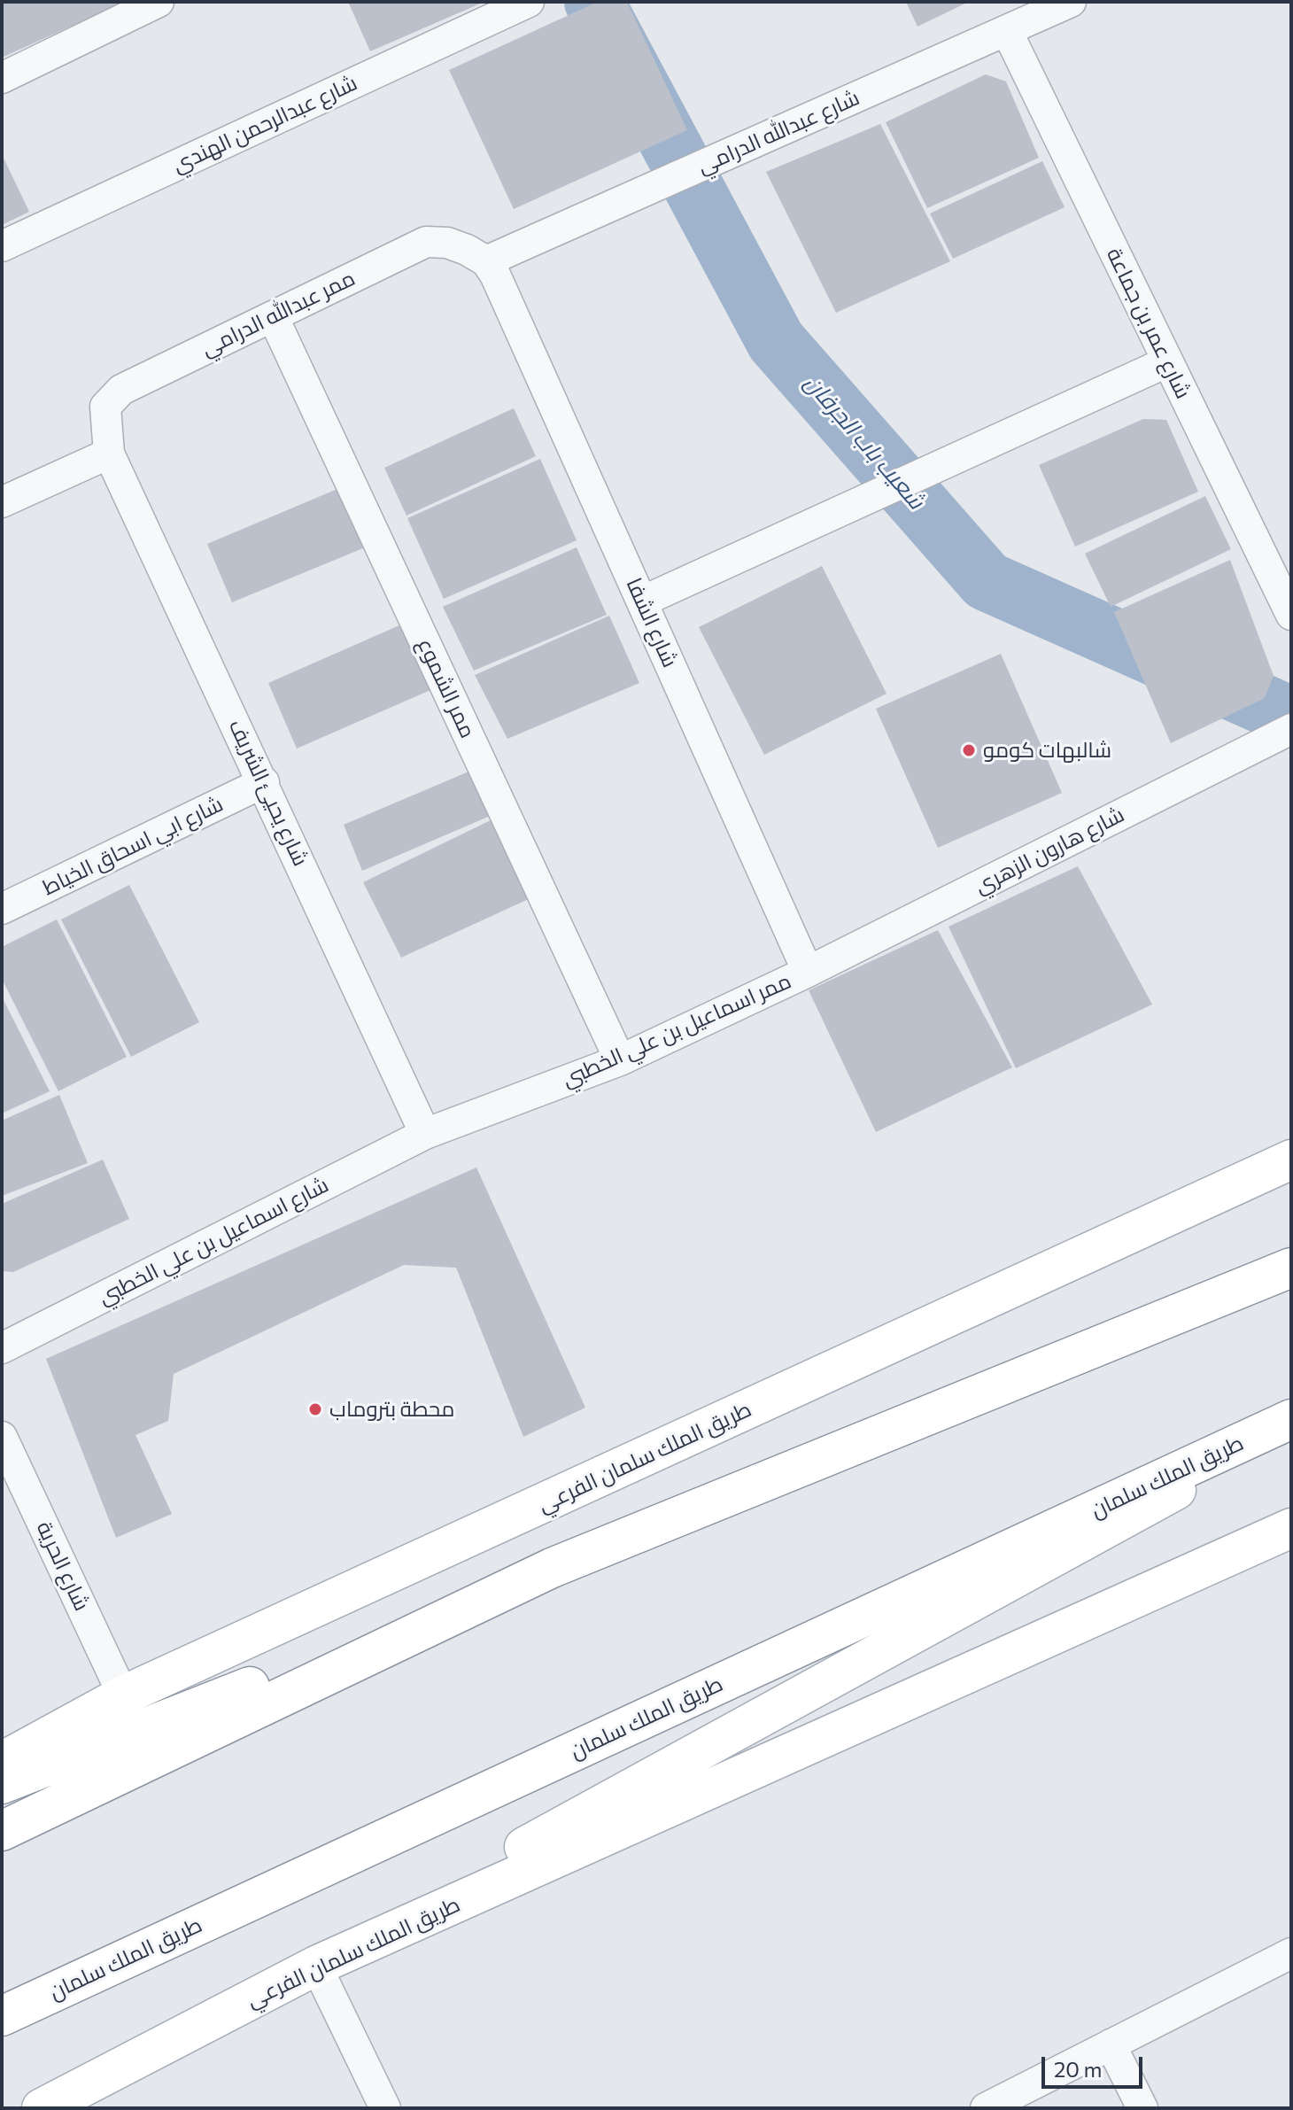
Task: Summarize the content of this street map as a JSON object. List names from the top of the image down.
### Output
{
  "streets": {
    "main road": ["طريق الملك سلمان الفرعي", "طريق الملك سلمان"],
    "street": [
      "شارع عبدالرحمن الهندي",
      "شارع عبدالله الدرامي",
      "ممر عبدالله الدرامي",
      "شارع عمر بن جماعة",
      "شارع الشفا",
      "ممر الشموع",
      "شارع يحيئ الشريف",
      "شارع ابي اسحاق الخياط",
      "شارع هارون الزهري",
      "ممر اسماعيل بن علي الخطبي",
      "شارع اسماعيل بن علي الخطبي",
      "شارع الحرية"
    ]
  },
  "crossings": [
    ["شارع عبدالله الدرامي", "ممر عبدالله الدرامي"],
    ["شارع عبدالله الدرامي", "شارع عمر بن جماعة"],
    ["شارع عبدالله الدرامي", "شارع الشفا"],
    ["ممر عبدالله الدرامي", "شارع الشفا"],
    ["ممر عبدالله الدرامي", "ممر الشموع"],
    ["ممر عبدالله الدرامي", "شارع يحيئ الشريف"],
    ["شارع الشفا", "شارع هارون الزهري"],
    ["شارع الشفا", "ممر اسماعيل بن علي الخطبي"],
    ["ممر الشموع", "ممر اسماعيل بن علي الخطبي"],
    ["شارع يحيئ الشريف", "شارع ابي اسحاق الخياط"],
    ["شارع يحيئ الشريف", "ممر اسماعيل بن علي الخطبي"],
    ["شارع يحيئ الشريف", "شارع اسماعيل بن علي الخطبي"],
    ["شارع هارون الزهري", "ممر اسماعيل بن علي الخطبي"],
    ["ممر اسماعيل بن علي الخطبي", "شارع اسماعيل بن علي الخطبي"],
    ["طريق الملك سلمان الفرعي", "شارع الحرية"]
  ],
  "water": ["شعيب باب الجرفان"],
  "places": ["شالبهات كومو", "محطة بتروماب"],
  "scale_bar": "20 m"
}
